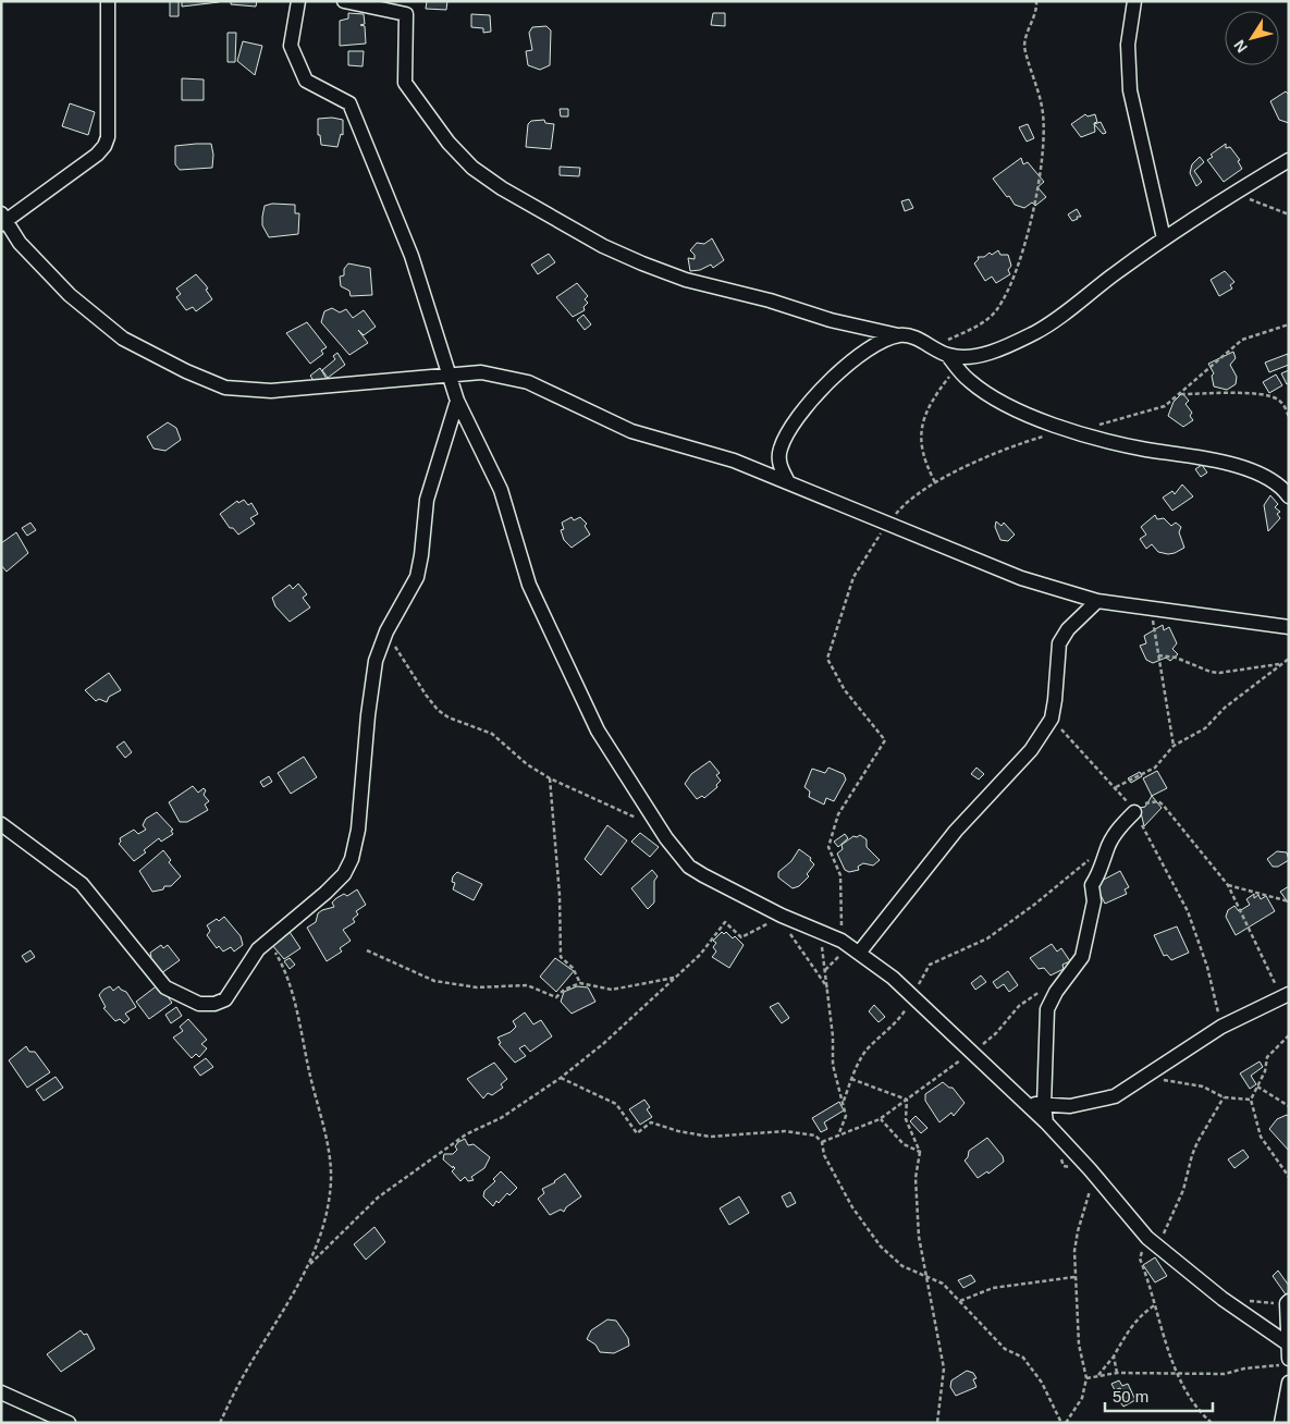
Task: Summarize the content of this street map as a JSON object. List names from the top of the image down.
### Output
{
  "scale_bar": "50 m",
  "north": "bottom left"
}
